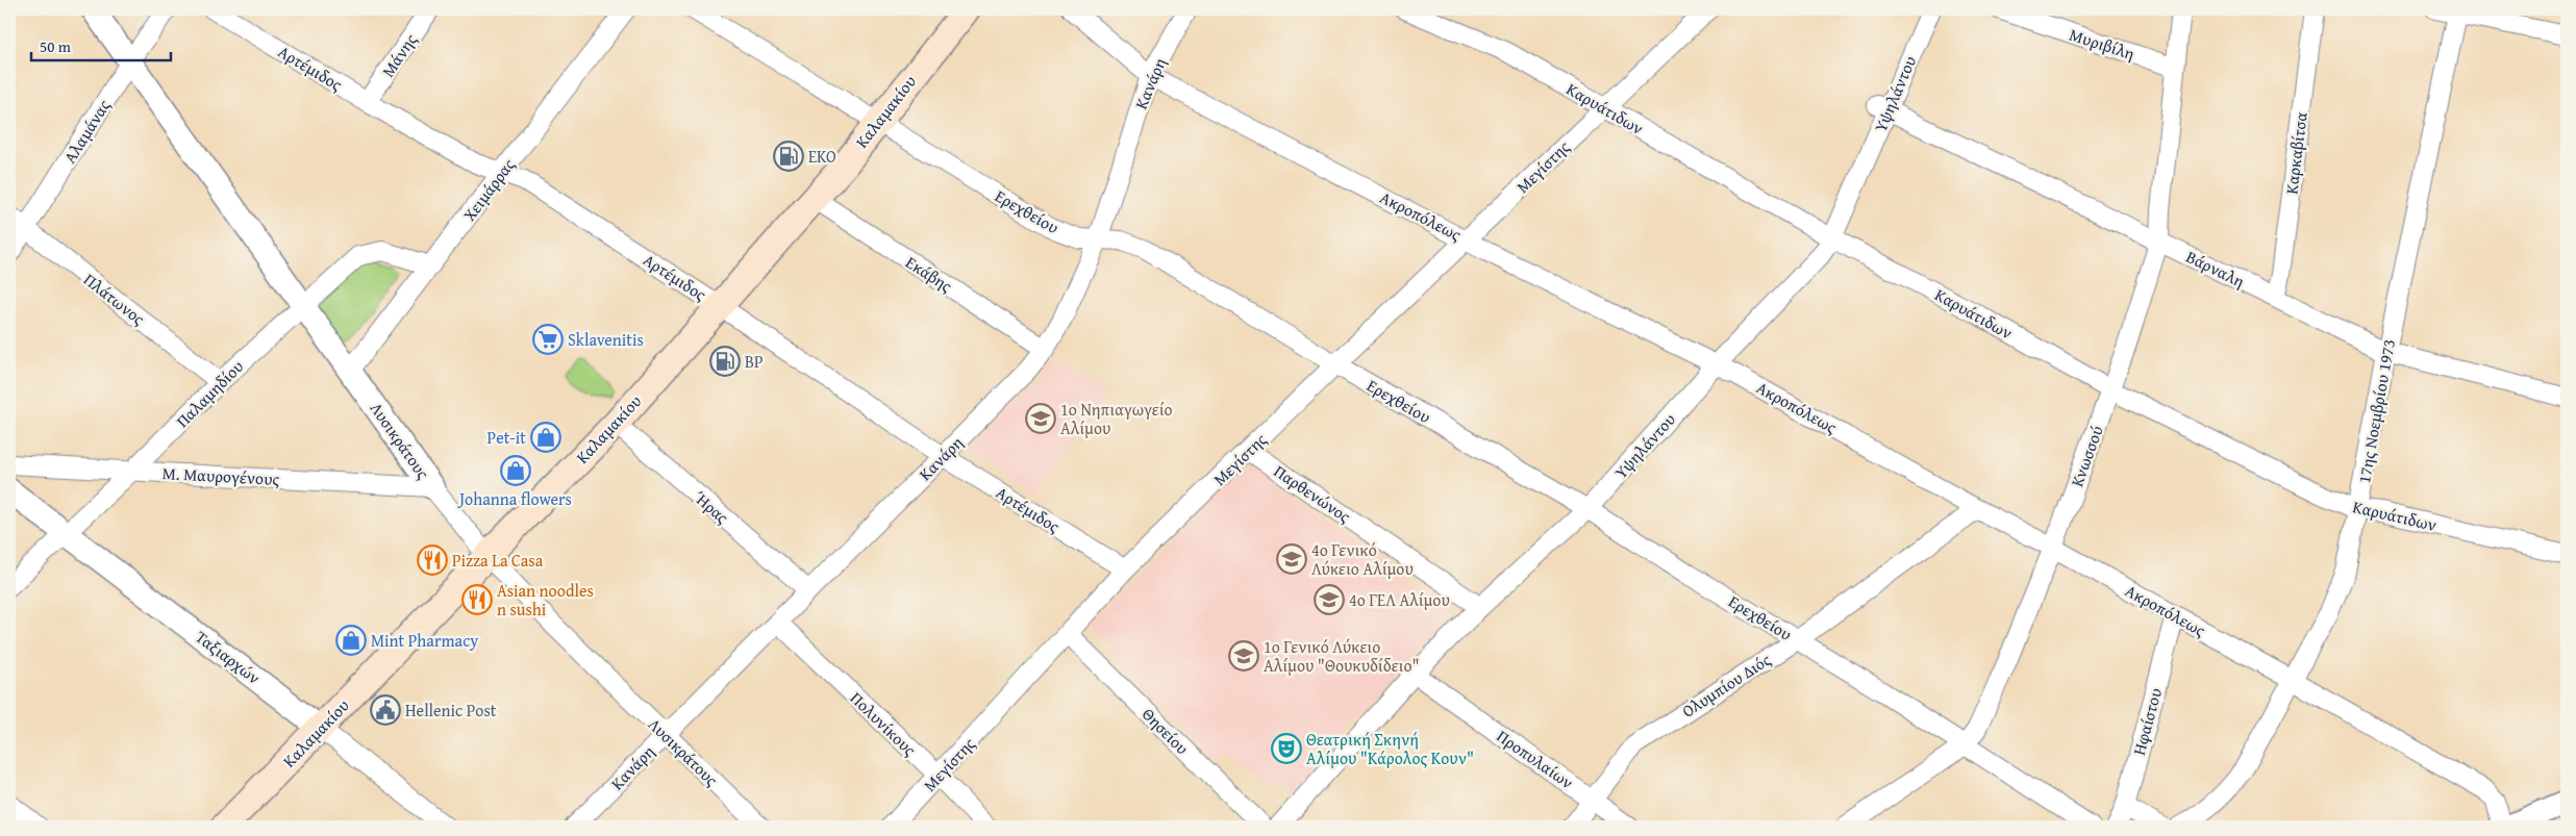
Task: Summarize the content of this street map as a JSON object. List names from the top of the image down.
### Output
{
  "streets": {
    "main road": ["Καλαμακίου"],
    "street": [
      "Μυριβίλη",
      "Μάνης",
      "Αρτέμιδος",
      "Κανάρη",
      "Υψηλάντου",
      "Καρυάτιδων",
      "Αλαμάνας",
      "Καρκαβίτσα",
      "Μεγίστης",
      "Χειμάρρας",
      "Ερεχθείου",
      "Ακροπόλεως",
      "Βάρναλη",
      "Εκάβης",
      "Πλάτωνος",
      "Παλαμηδίου",
      "17ης Νοεμβρίου 1973",
      "Λυσικράτους",
      "Κνωσσού",
      "Μ. Μαυρογένους",
      "Παρθενώνος",
      "Ήρας",
      "Ταξιαρχών",
      "Ολυμπίου Διός",
      "Ηφαίστου",
      "Πολυνίκους",
      "Θησείου",
      "Προπυλαίων"
    ]
  },
  "crossings": [
    ["Μυριβίλη", "Κνωσσού"],
    ["Μάνης", "Αρτέμιδος"],
    ["Αρτέμιδος", "Κανάρη"],
    ["Αρτέμιδος", "Καλαμακίου"],
    ["Αρτέμιδος", "Μεγίστης"],
    ["Αρτέμιδος", "Χειμάρρας"],
    ["Κανάρη", "Ερεχθείου"],
    ["Κανάρη", "Ακροπόλεως"],
    ["Κανάρη", "Εκάβης"],
    ["Κανάρη", "Λυσικράτους"],
    ["Κανάρη", "Ήρας"],
    ["Κανάρη", "Πολυνίκους"],
    ["Υψηλάντου", "Καρυάτιδων"],
    ["Υψηλάντου", "Ερεχθείου"],
    ["Υψηλάντου", "Ακροπόλεως"],
    ["Υψηλάντου", "Βάρναλη"],
    ["Υψηλάντου", "Παρθενώνος"],
    ["Υψηλάντου", "Προπυλαίων"],
    ["Καρυάτιδων", "Μεγίστης"],
    ["Καρυάτιδων", "17ης Νοεμβρίου 1973"],
    ["Καρυάτιδων", "Κνωσσού"],
    ["Καλαμακίου", "Ερεχθείου"],
    ["Καλαμακίου", "Εκάβης"],
    ["Καλαμακίου", "Λυσικράτους"],
    ["Καλαμακίου", "Ήρας"],
    ["Καλαμακίου", "Ταξιαρχών"],
    ["Αλαμάνας", "Πλάτωνος"],
    ["Αλαμάνας", "Λυσικράτους"],
    ["Καρκαβίτσα", "Βάρναλη"],
    ["Μεγίστης", "Ερεχθείου"],
    ["Μεγίστης", "Ακροπόλεως"],
    ["Μεγίστης", "Παρθενώνος"],
    ["Μεγίστης", "Πολυνίκους"],
    ["Μεγίστης", "Θησείου"],
    ["Χειμάρρας", "Παλαμηδίου"],
    ["Χειμάρρας", "Λυσικράτους"],
    ["Ερεχθείου", "Κνωσσού"],
    ["Ερεχθείου", "Ολυμπίου Διός"],
    ["Ακροπόλεως", "17ης Νοεμβρίου 1973"],
    ["Ακροπόλεως", "Κνωσσού"],
    ["Ακροπόλεως", "Ολυμπίου Διός"],
    ["Ακροπόλεως", "Ηφαίστου"],
    ["Βάρναλη", "17ης Νοεμβρίου 1973"],
    ["Βάρναλη", "Κνωσσού"],
    ["Πλάτωνος", "Παλαμηδίου"],
    ["Παλαμηδίου", "Λυσικράτους"],
    ["Παλαμηδίου", "Μ. Μαυρογένους"],
    ["Παλαμηδίου", "Ταξιαρχών"],
    ["Λυσικράτους", "Μ. Μαυρογένους"],
    ["Ολυμπίου Διός", "Προπυλαίων"]
  ],
  "places": {
    "fuel station": ["EKO", "BP"],
    "supermarket": ["Sklavenitis"],
    "school or university": [
      "1o Νηπιαγωγείο Αλίμου",
      "4ο Γενικό Λύκειο Αλίμου",
      "4ο ΓΕΛ Αλίμου",
      "1ο Γενικό Λύκειο Αλίμου \"Θουκυδίδειο\""
    ],
    "shop": ["Pet-it", "Johanna flowers", "Mint Pharmacy"],
    "restaurant": ["Pizza La Casa", "Asian noodles n sushi"],
    "public building": ["Hellenic Post"],
    "theatre": ["Θεατρική Σκηνή Αλίμου \"Κάρολος Κουν\""]
  },
  "scale_bar": "50 m"
}
